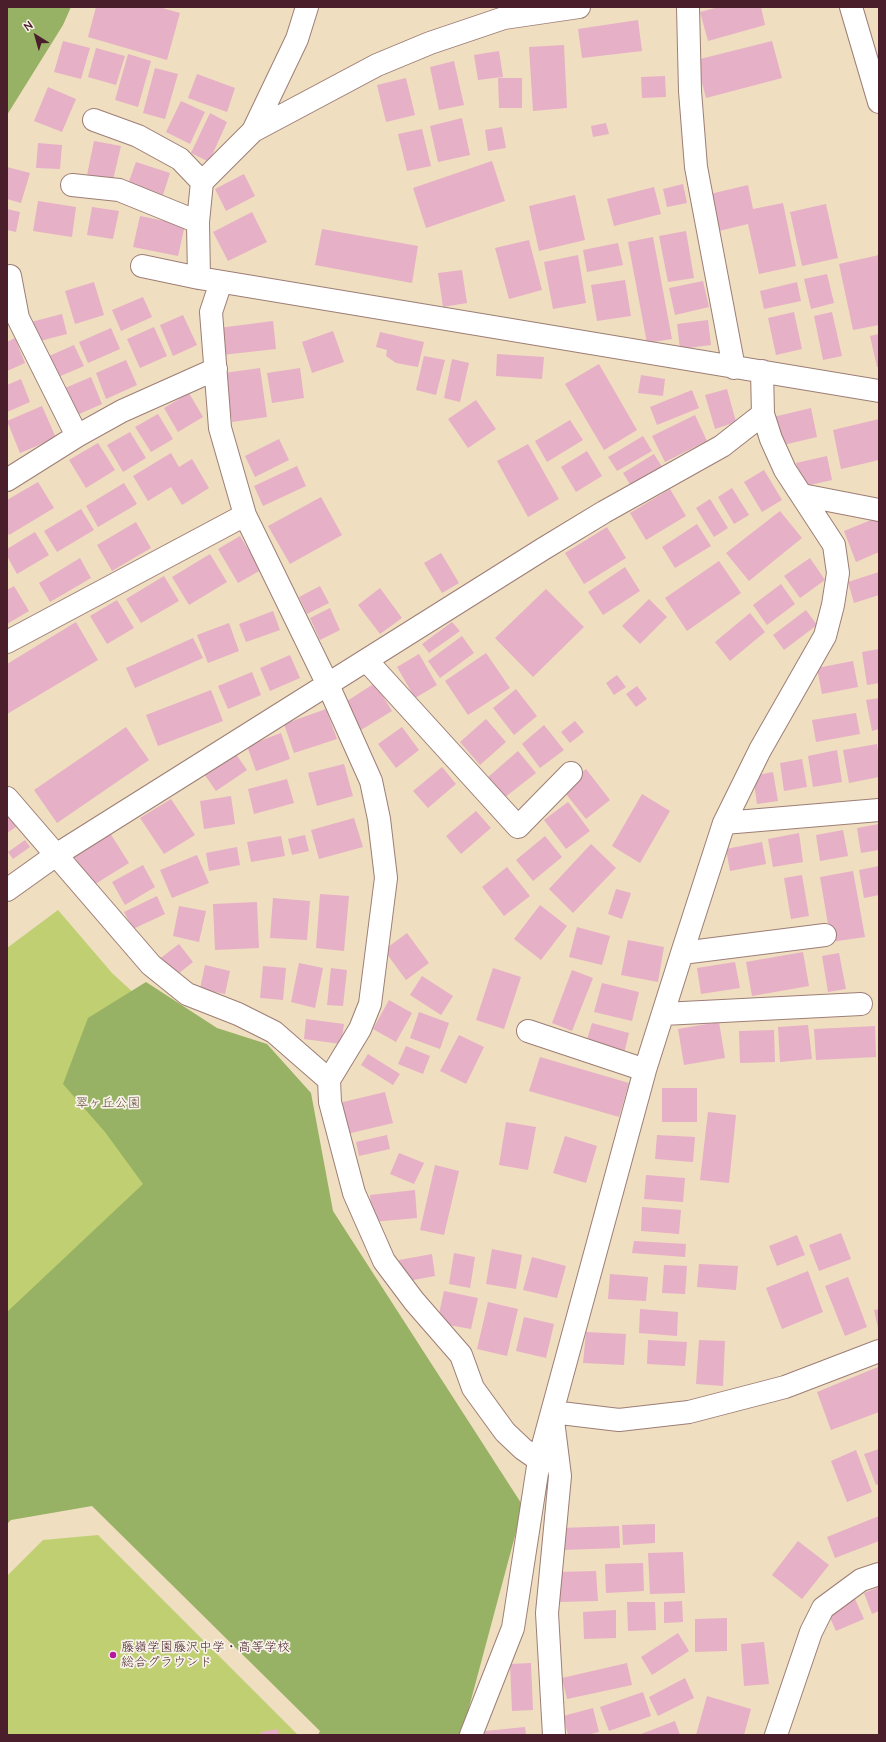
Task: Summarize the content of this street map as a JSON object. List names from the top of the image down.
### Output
{
  "parks": ["翠ヶ丘公園"],
  "places": ["藤嶺学園藤沢中学・高等学校 総合グラウンド"],
  "north": "top left"
}
